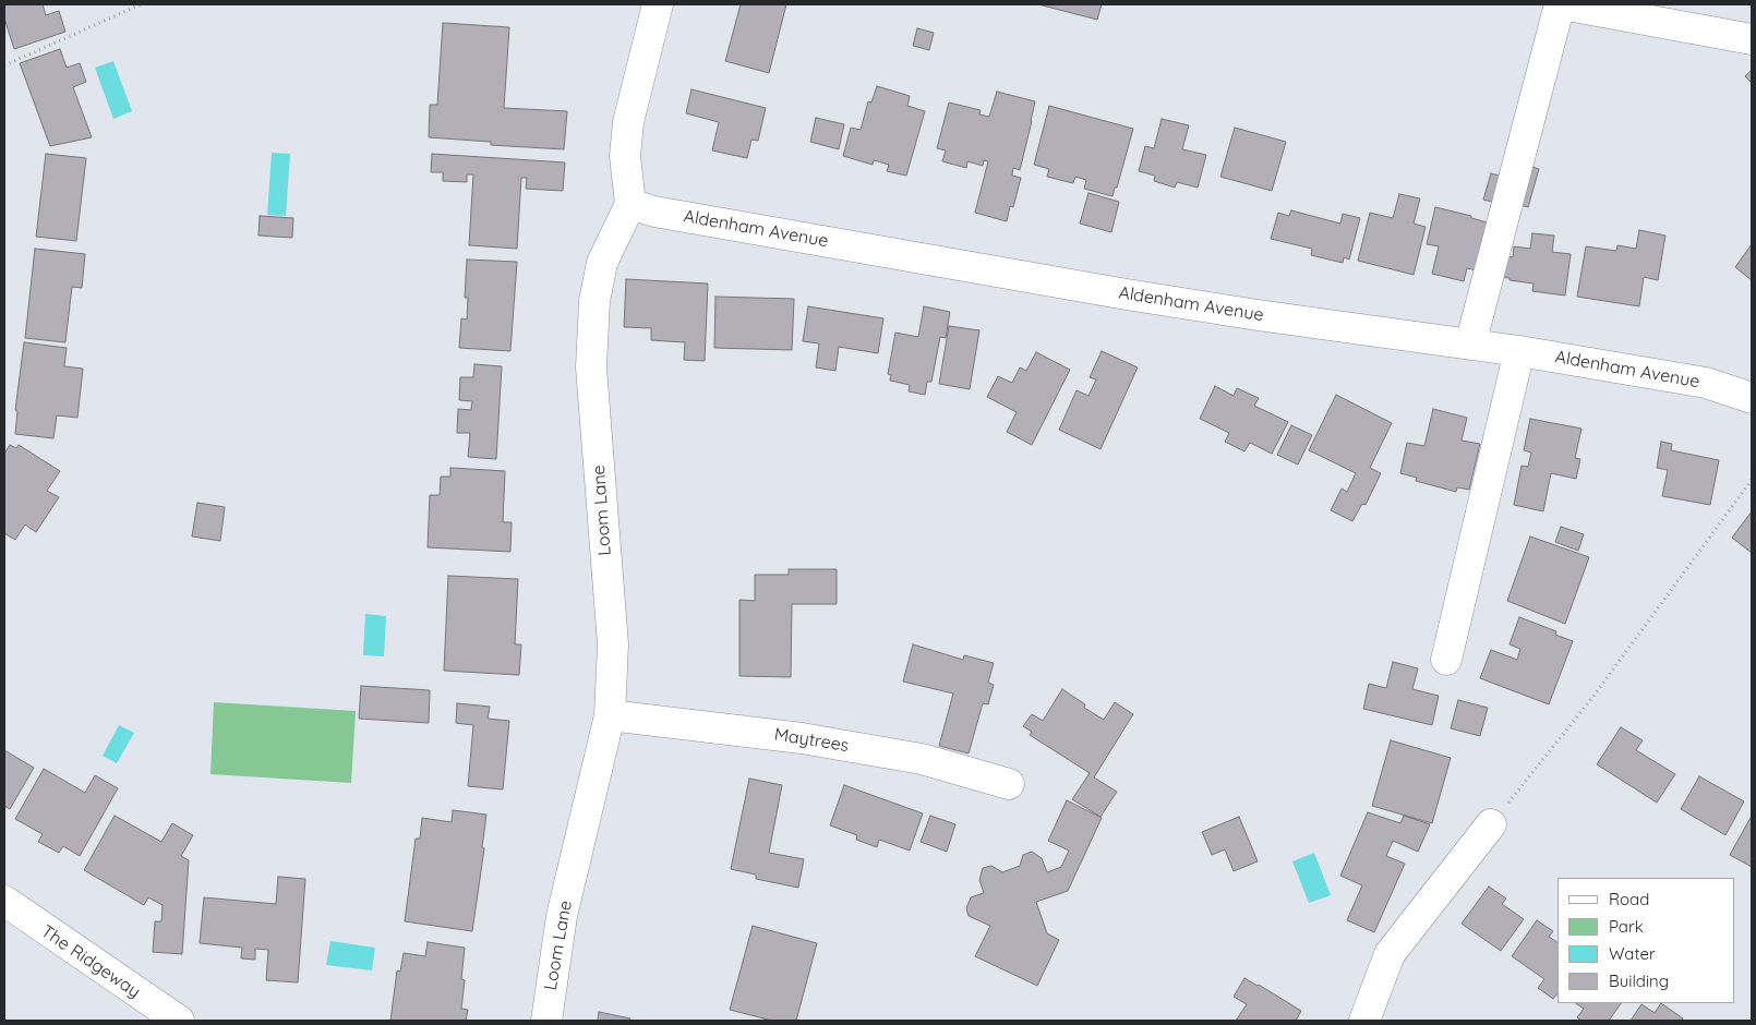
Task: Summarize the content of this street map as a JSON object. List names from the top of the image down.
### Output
{
  "streets": {
    "street": [
      "Aldenham Avenue",
      "Loom Lane",
      "Maytrees",
      "The Ridgeway"
    ]
  },
  "crossings": [
    ["Aldenham Avenue", "Loom Lane"],
    ["Loom Lane", "Maytrees"]
  ],
  "legend": [
    "Road",
    "Park",
    "Water",
    "Building"
  ]
}
